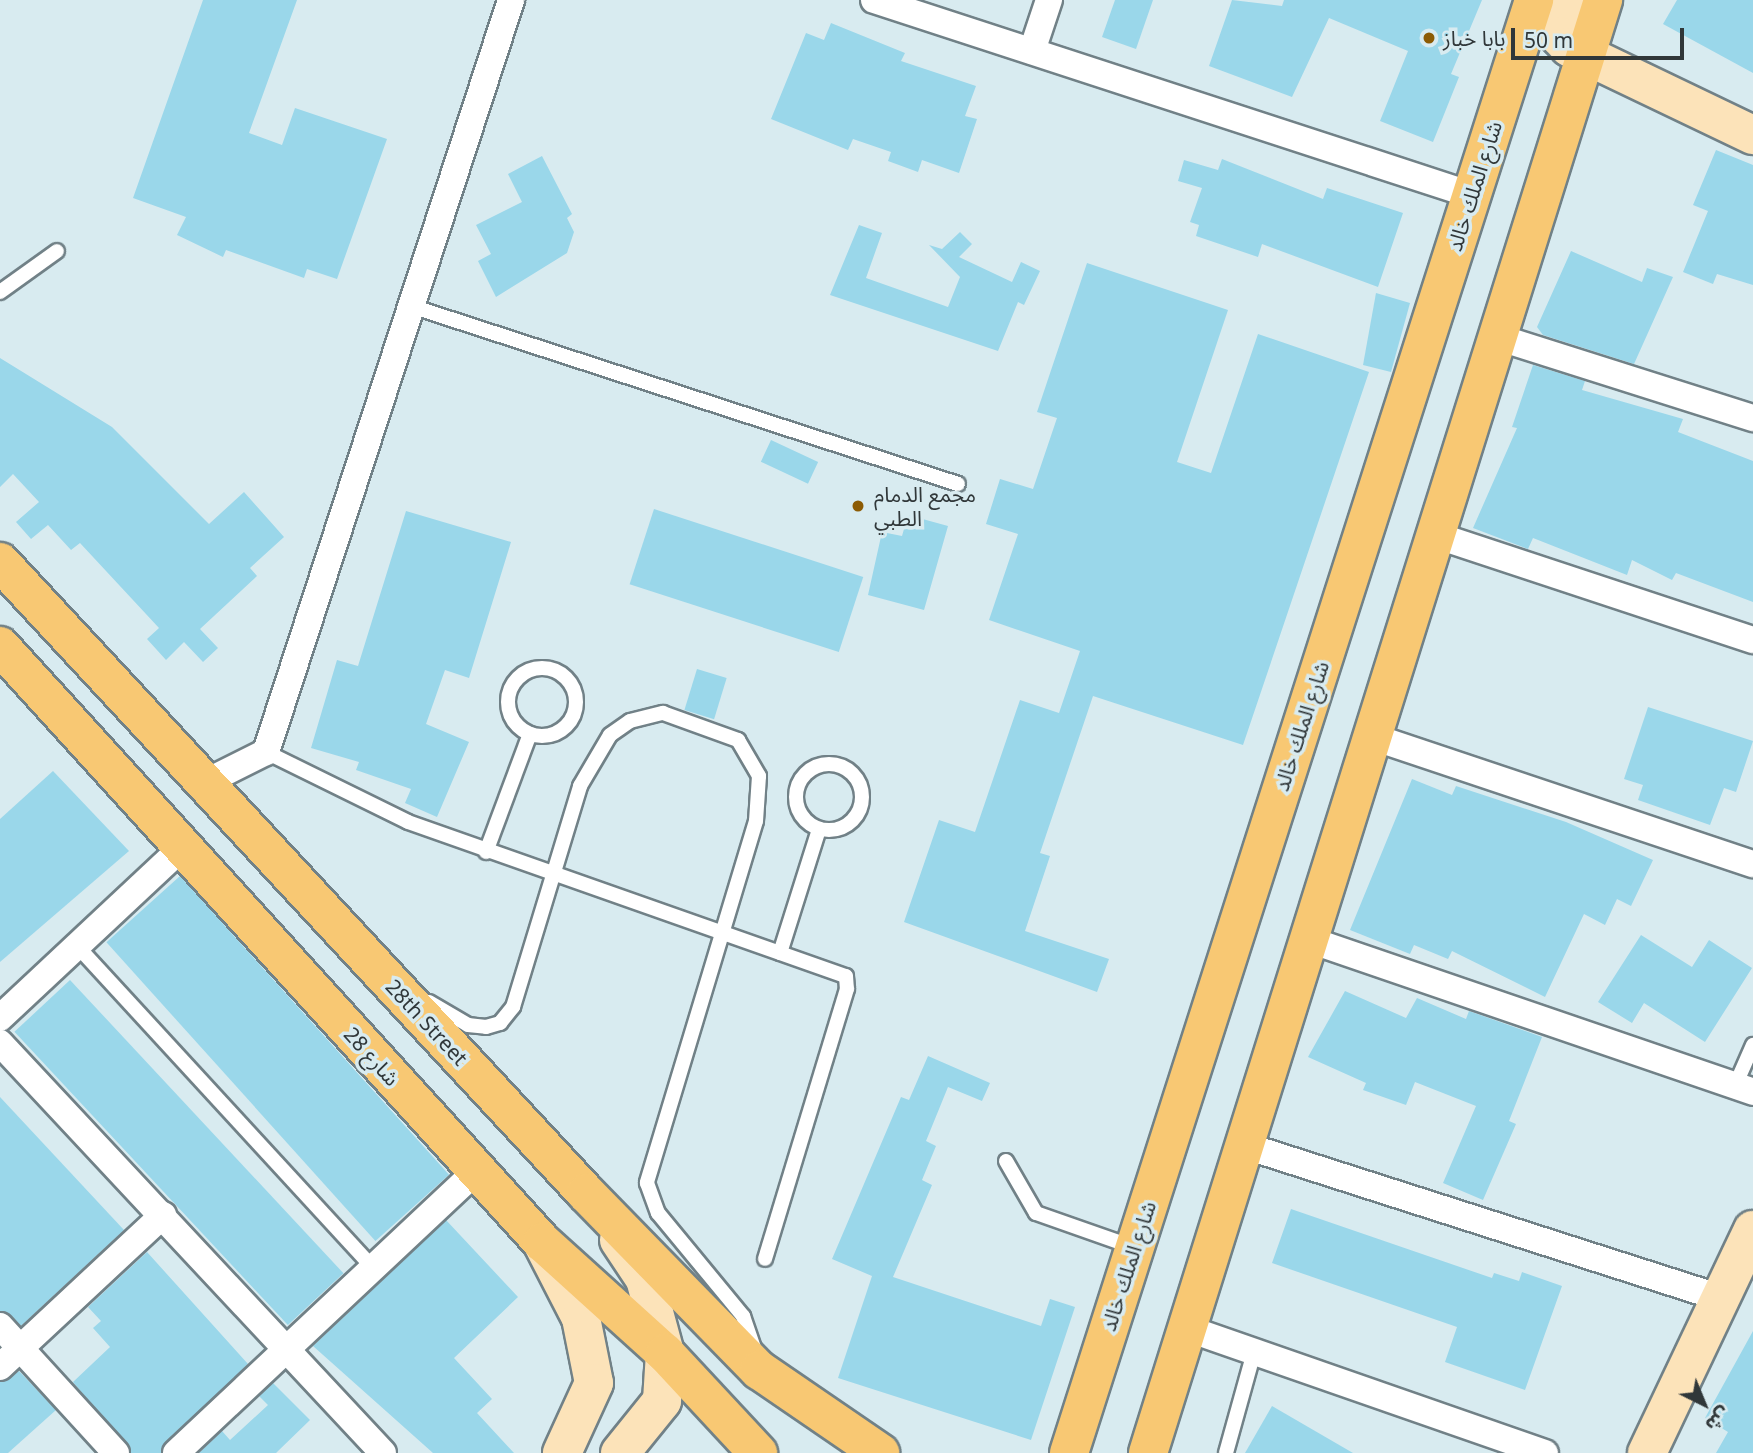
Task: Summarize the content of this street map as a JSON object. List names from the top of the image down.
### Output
{
  "streets": {
    "main road": ["شارع الملك خالد", "28th Street", "شارع 28"]
  },
  "places": ["بابا خباز", "مجمع الدمام الطبي"],
  "scale_bar": "50 m",
  "north": "bottom right"
}
